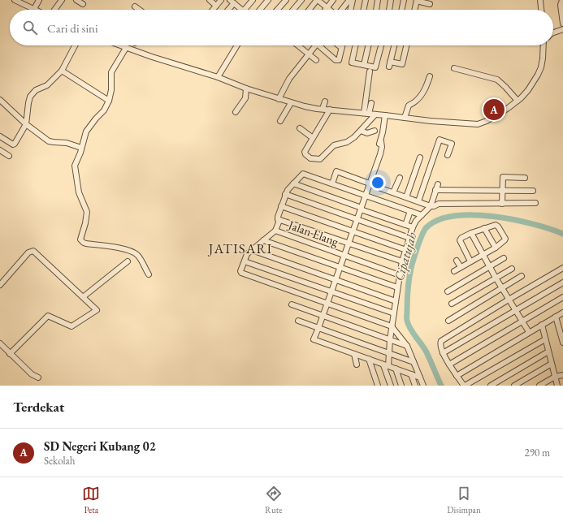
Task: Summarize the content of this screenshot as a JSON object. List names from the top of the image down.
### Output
{
  "streets": {
    "street": ["Jalan Elang"]
  },
  "districts": ["JATISARI"],
  "water": ["Cipatujah"],
  "page": {
    "search": "Cari di sini",
    "pins": "A",
    "heading": "Terdekat",
    "list": [
      {
        "mark": "A",
        "name": "SD Negeri Kubang 02",
        "note": "Sekolah",
        "value": "290 m"
      }
    ],
    "nav": ["Peta", "Rute", "Disimpan"]
  }
}
